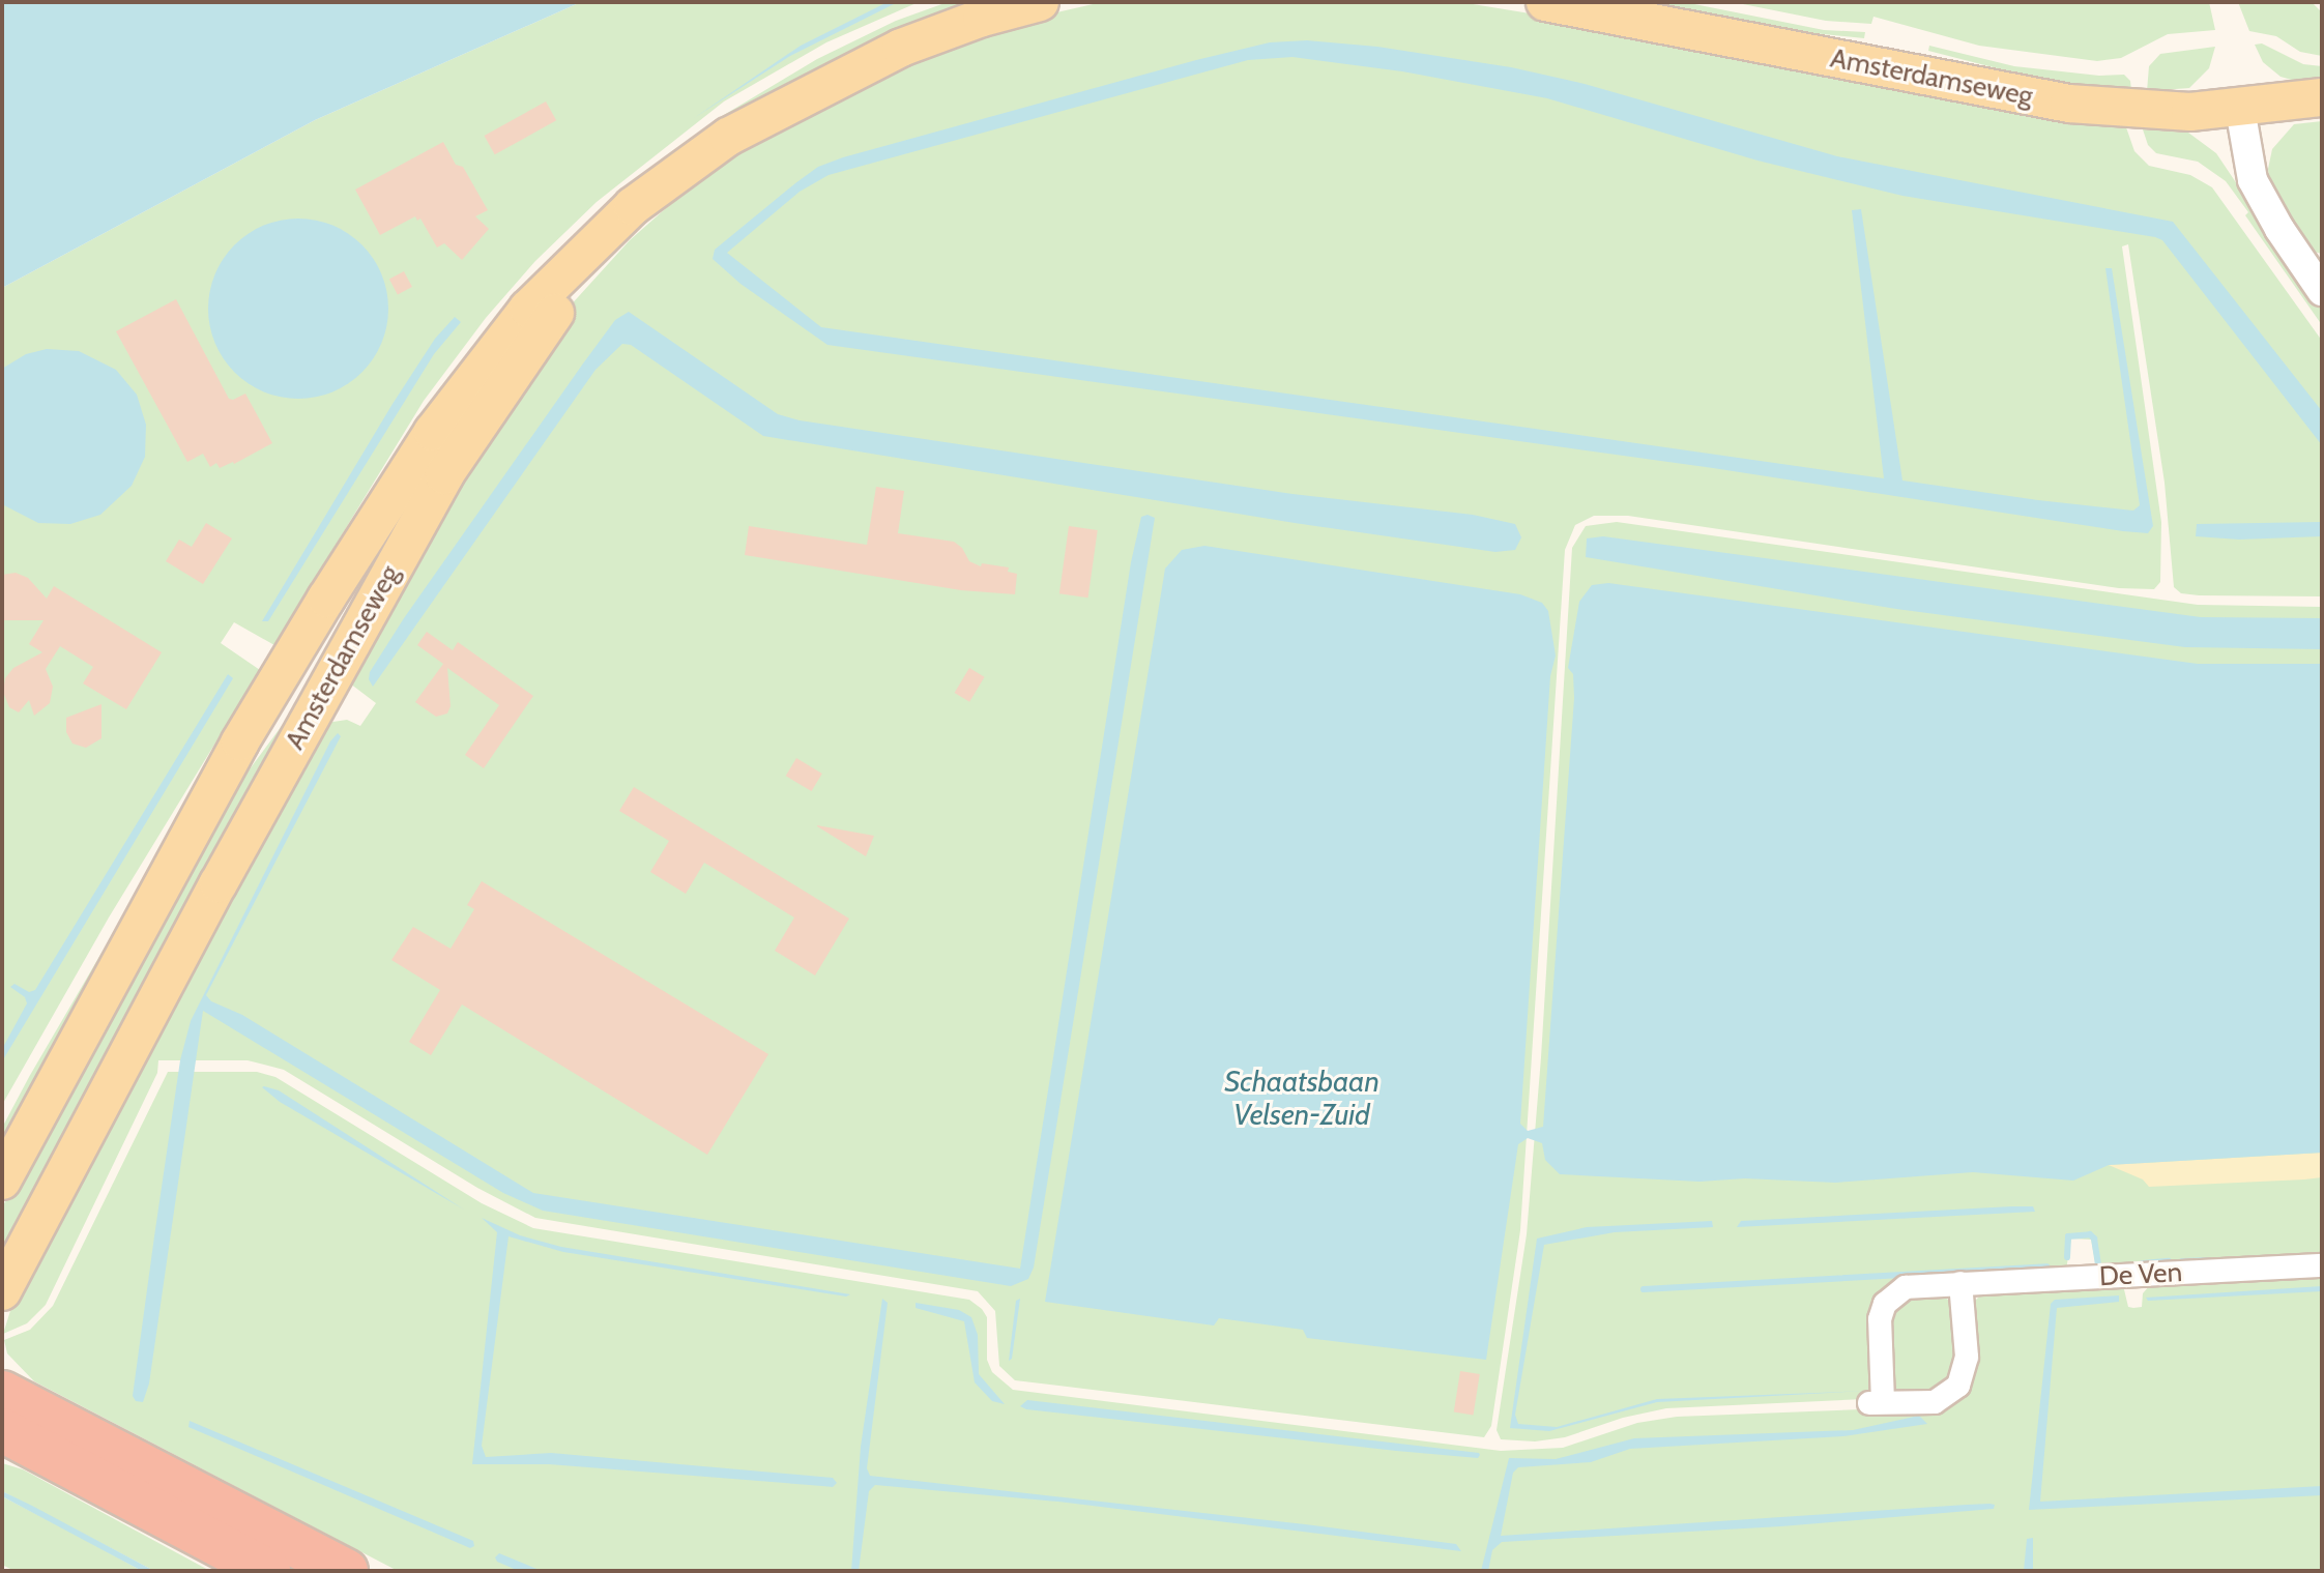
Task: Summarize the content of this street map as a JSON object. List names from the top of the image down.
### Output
{
  "streets": {
    "main road": ["Amsterdamseweg"],
    "street": ["De Ven"]
  },
  "water": ["Schaatsbaan Velsen-Zuid"]
}
